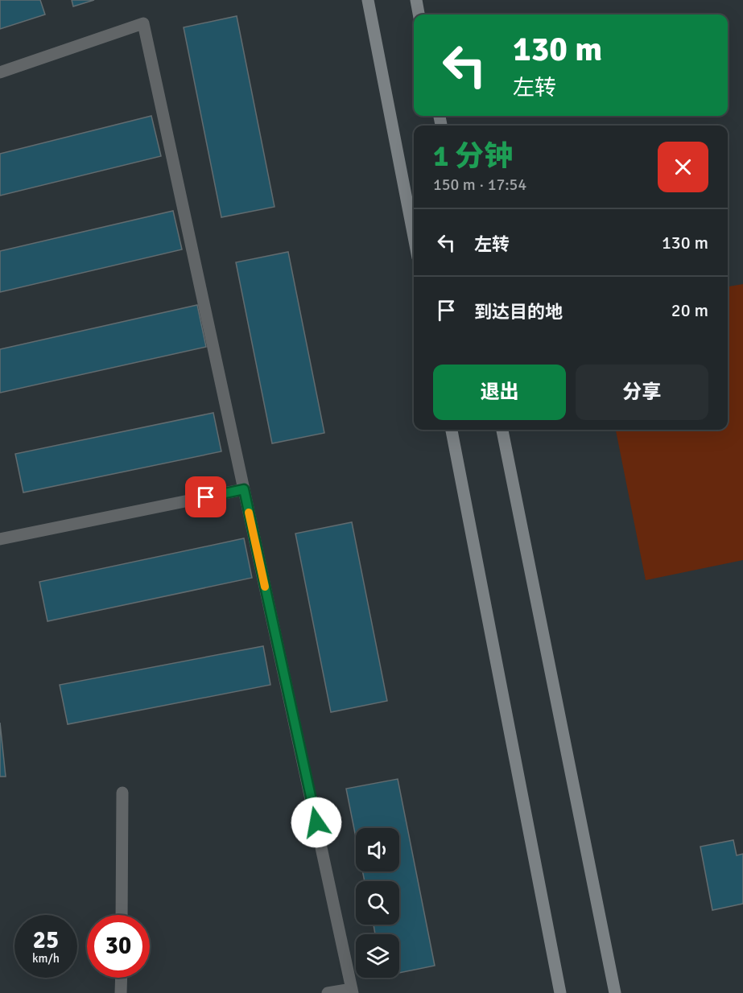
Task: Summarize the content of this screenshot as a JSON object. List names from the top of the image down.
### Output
{
  "page": {
    "turn": ["130 m", "左转"],
    "heading": ["1 分钟", "150 m · 17:54"],
    "list": [
      {
        "name": "左转",
        "value": "130 m"
      },
      {
        "name": "到达目的地",
        "value": "20 m"
      }
    ],
    "buttons": ["退出", "分享"],
    "speed": "25 km/h",
    "limit": "30"
  }
}
